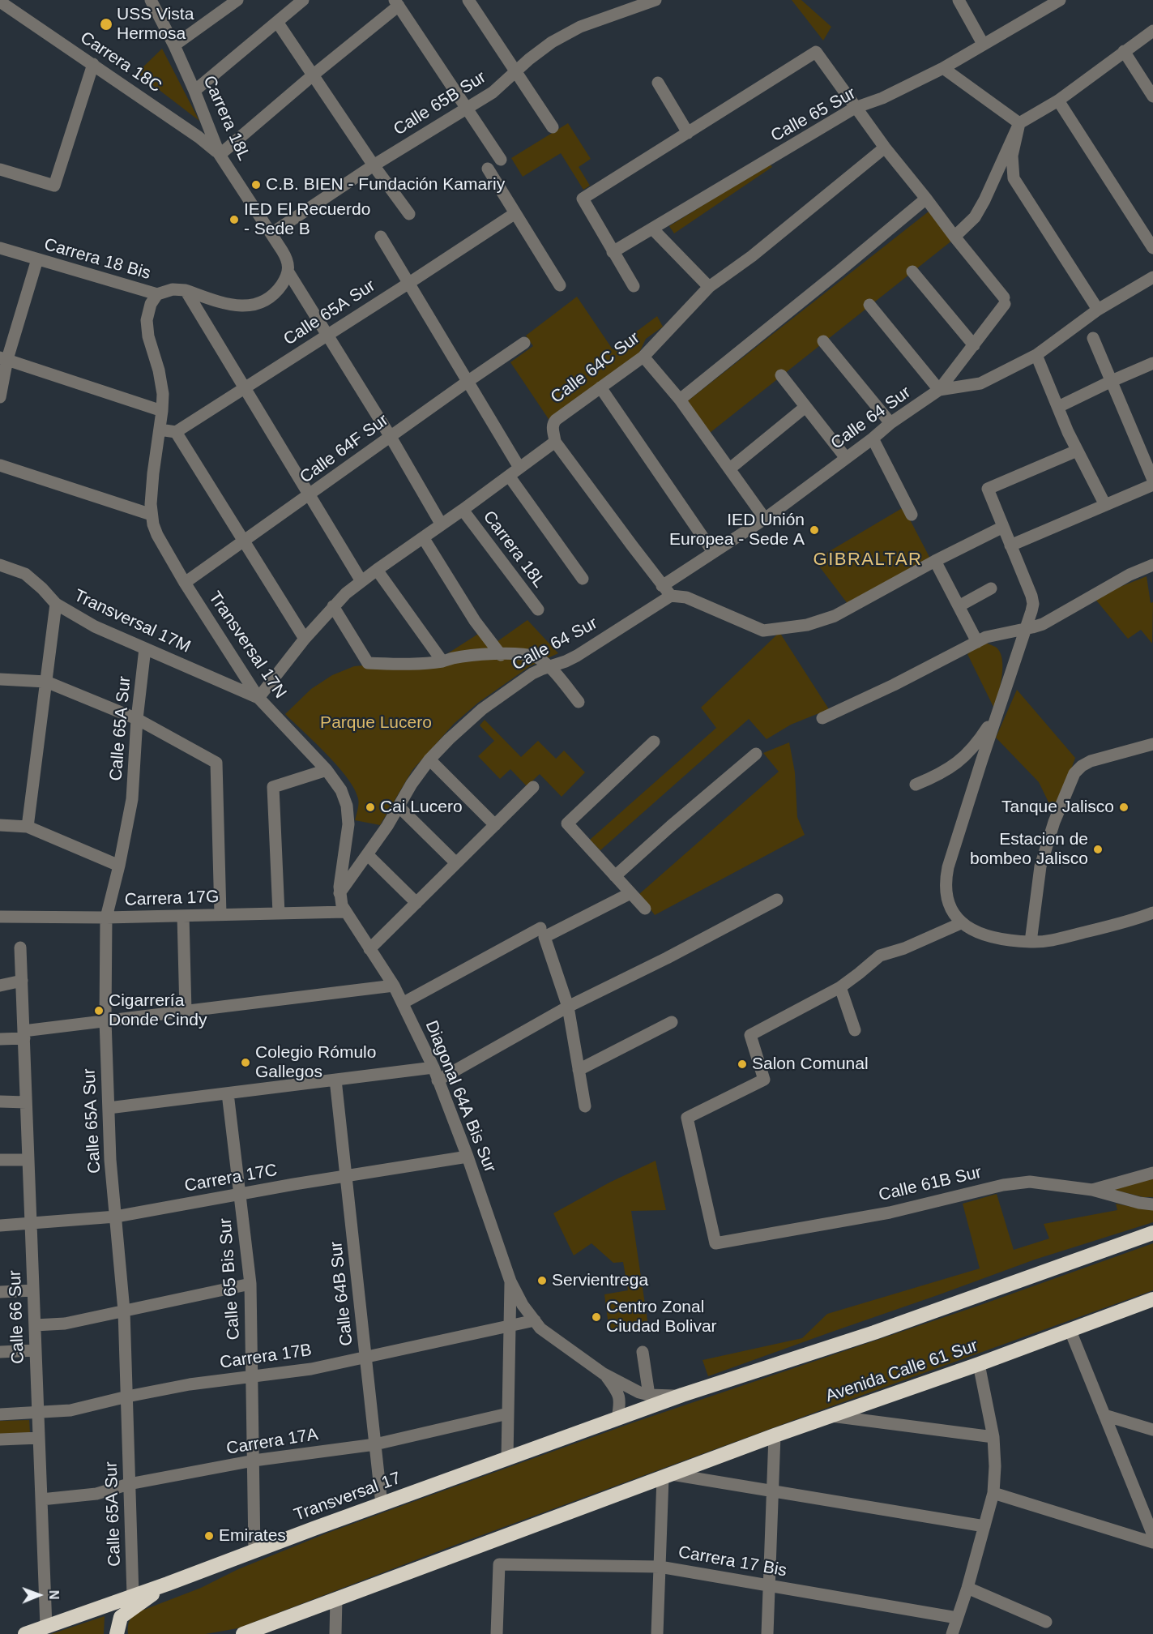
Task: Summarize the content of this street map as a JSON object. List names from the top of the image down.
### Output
{
  "streets": {
    "highway": ["Avenida Calle 61 Sur", "Transversal 17"],
    "street": [
      "Carrera 18C",
      "Calle 65B Sur",
      "Calle 65 Sur",
      "Carrera 18L",
      "Carrera 18 Bis",
      "Calle 65A Sur",
      "Calle 64C Sur",
      "Calle 64 Sur",
      "Calle 64F Sur",
      "Transversal 17M",
      "Transversal 17N",
      "Carrera 17G",
      "Diagonal 64A Bis Sur",
      "Carrera 17C",
      "Calle 61B Sur",
      "Calle 65 Bis Sur",
      "Calle 64B Sur",
      "Calle 66 Sur",
      "Carrera 17B",
      "Carrera 17A",
      "Carrera 17 Bis"
    ]
  },
  "crossings": [
    ["Carrera 18C", "Carrera 18L"],
    ["Calle 65B Sur", "Carrera 18L"],
    ["Carrera 18L", "Calle 65A Sur"],
    ["Carrera 18L", "Calle 64F Sur"],
    ["Carrera 18 Bis", "Transversal 17N"],
    ["Calle 65A Sur", "Transversal 17M"],
    ["Calle 65A Sur", "Carrera 17G"],
    ["Calle 65A Sur", "Carrera 17C"],
    ["Calle 65A Sur", "Carrera 17B"],
    ["Calle 65A Sur", "Carrera 17A"],
    ["Calle 65A Sur", "Transversal 17"],
    ["Calle 64 Sur", "Transversal 17N"],
    ["Calle 64 Sur", "Diagonal 64A Bis Sur"],
    ["Calle 64F Sur", "Transversal 17N"],
    ["Transversal 17M", "Transversal 17N"],
    ["Transversal 17N", "Diagonal 64A Bis Sur"],
    ["Carrera 17G", "Diagonal 64A Bis Sur"],
    ["Diagonal 64A Bis Sur", "Carrera 17C"],
    ["Diagonal 64A Bis Sur", "Carrera 17B"],
    ["Carrera 17C", "Calle 65 Bis Sur"],
    ["Carrera 17C", "Calle 64B Sur"],
    ["Carrera 17C", "Calle 66 Sur"],
    ["Calle 65 Bis Sur", "Carrera 17B"],
    ["Calle 65 Bis Sur", "Carrera 17A"],
    ["Calle 65 Bis Sur", "Transversal 17"],
    ["Calle 64B Sur", "Carrera 17B"],
    ["Calle 64B Sur", "Carrera 17A"],
    ["Calle 64B Sur", "Transversal 17"],
    ["Calle 66 Sur", "Carrera 17B"],
    ["Calle 66 Sur", "Carrera 17A"],
    ["Calle 66 Sur", "Transversal 17"]
  ],
  "districts": ["GIBRALTAR"],
  "parks": ["Parque Lucero"],
  "places": [
    "USS Vista Hermosa",
    "C.B. BIEN - Fundación Kamariy",
    "IED El Recuerdo - Sede B",
    "IED Unión Europea - Sede A",
    "Cai Lucero",
    "Tanque Jalisco",
    "Estacion de bombeo Jalisco",
    "Cigarrería Donde Cindy",
    "Colegio Rómulo Gallegos",
    "Salon Comunal",
    "Servientrega",
    "Centro Zonal Ciudad Bolivar",
    "Emirates"
  ],
  "north": "right"
}
